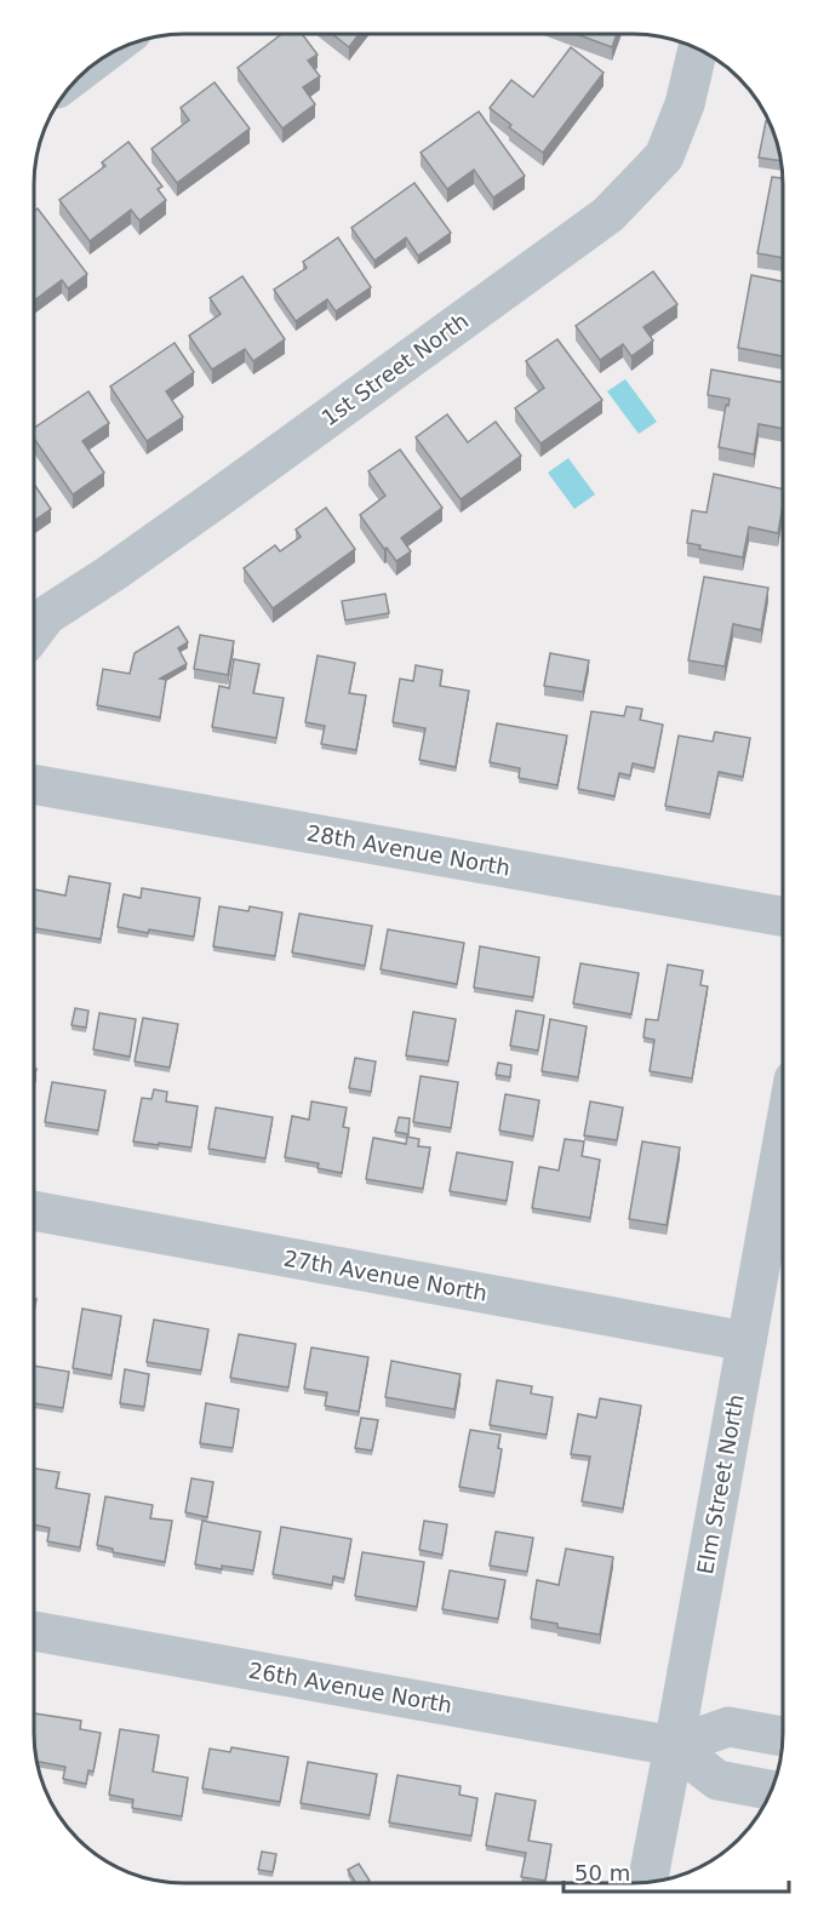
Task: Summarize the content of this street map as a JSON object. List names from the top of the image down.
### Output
{
  "streets": {
    "street": [
      "1st Street North",
      "28th Avenue North",
      "27th Avenue North",
      "Elm Street North",
      "26th Avenue North"
    ]
  },
  "crossings": [
    ["27th Avenue North", "Elm Street North"],
    ["Elm Street North", "26th Avenue North"]
  ],
  "scale_bar": "50 m"
}
